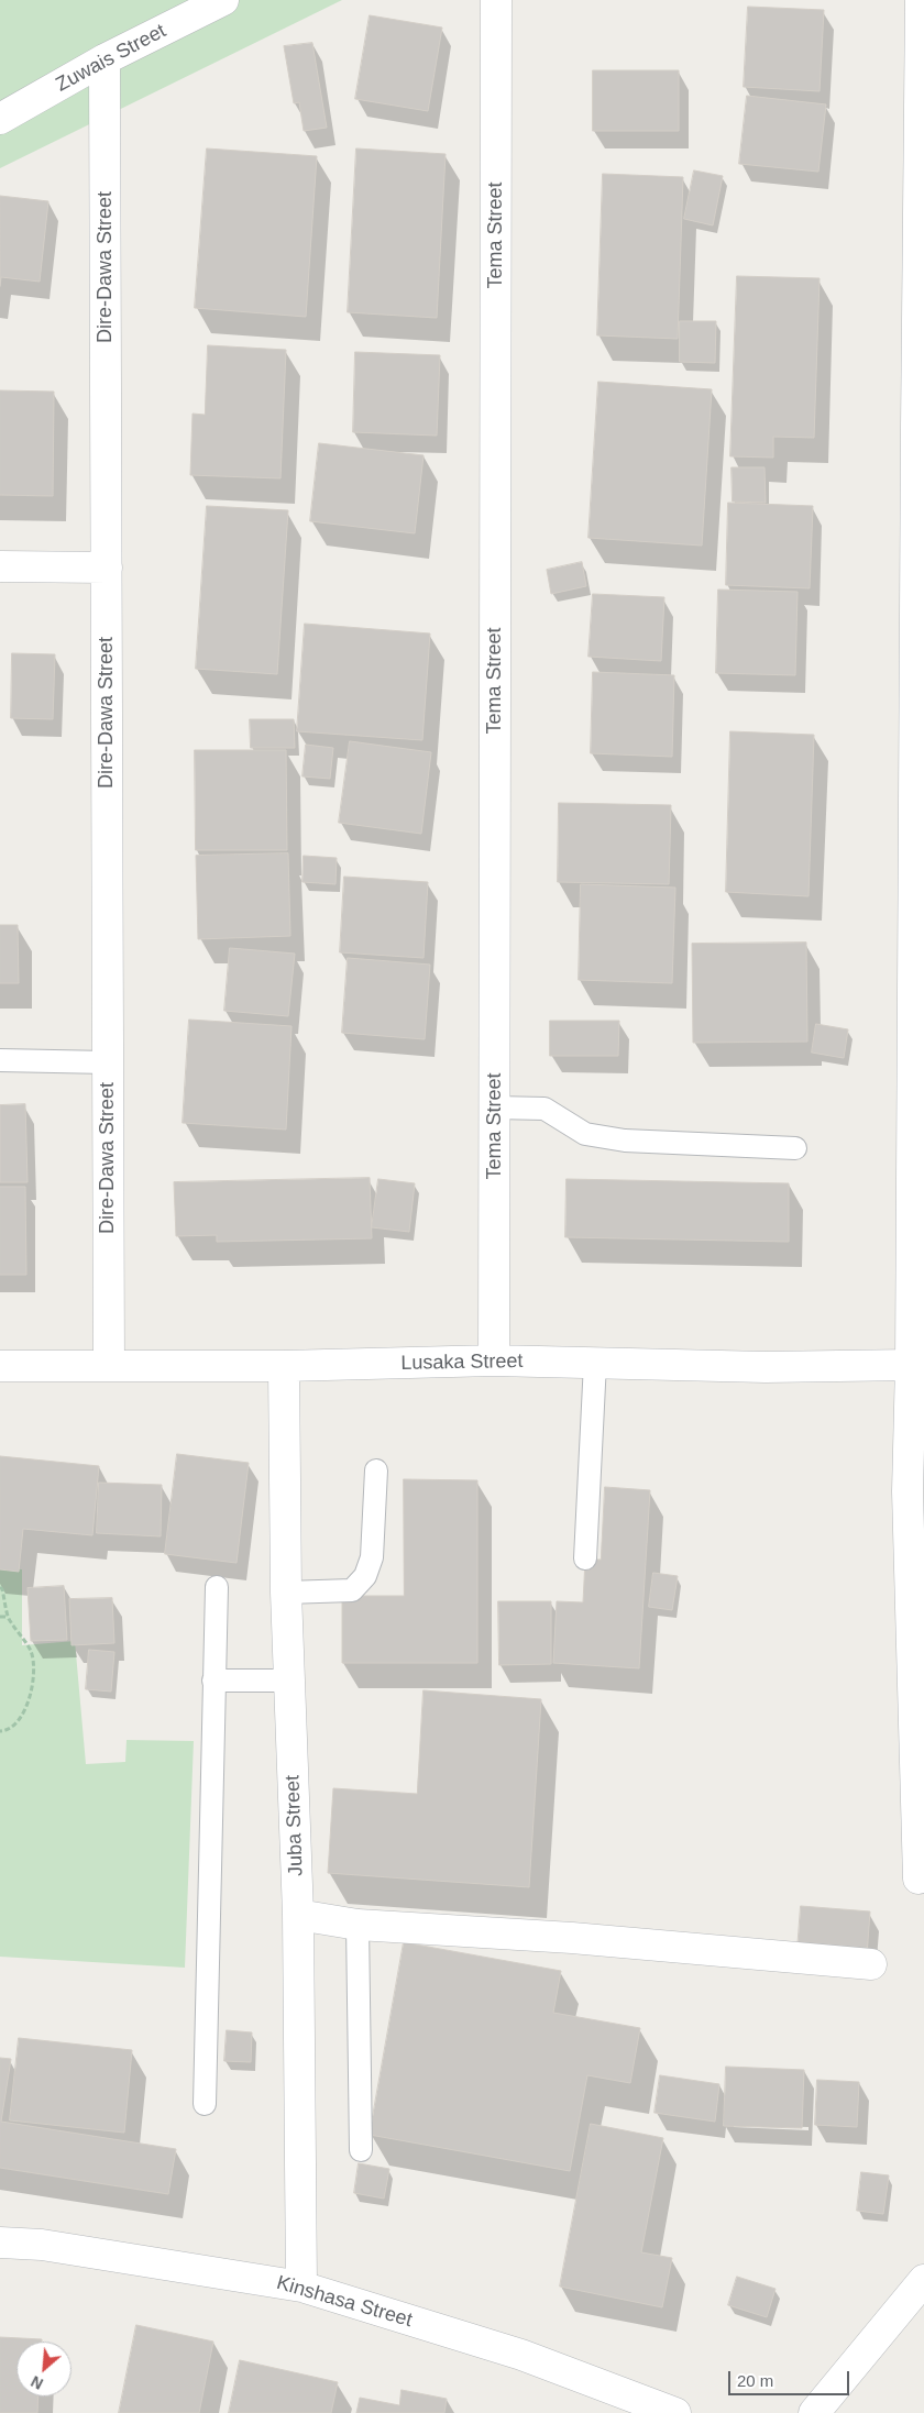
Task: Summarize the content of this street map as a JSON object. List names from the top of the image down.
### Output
{
  "streets": {
    "street": [
      "Zuwais Street",
      "Tema Street",
      "Dire-Dawa Street",
      "Lusaka Street",
      "Juba Street",
      "Kinshasa Street"
    ]
  },
  "crossings": [
    ["Zuwais Street", "Dire-Dawa Street"],
    ["Tema Street", "Lusaka Street"],
    ["Dire-Dawa Street", "Lusaka Street"],
    ["Lusaka Street", "Juba Street"],
    ["Juba Street", "Kinshasa Street"]
  ],
  "scale_bar": "20 m",
  "north": "bottom left"
}
